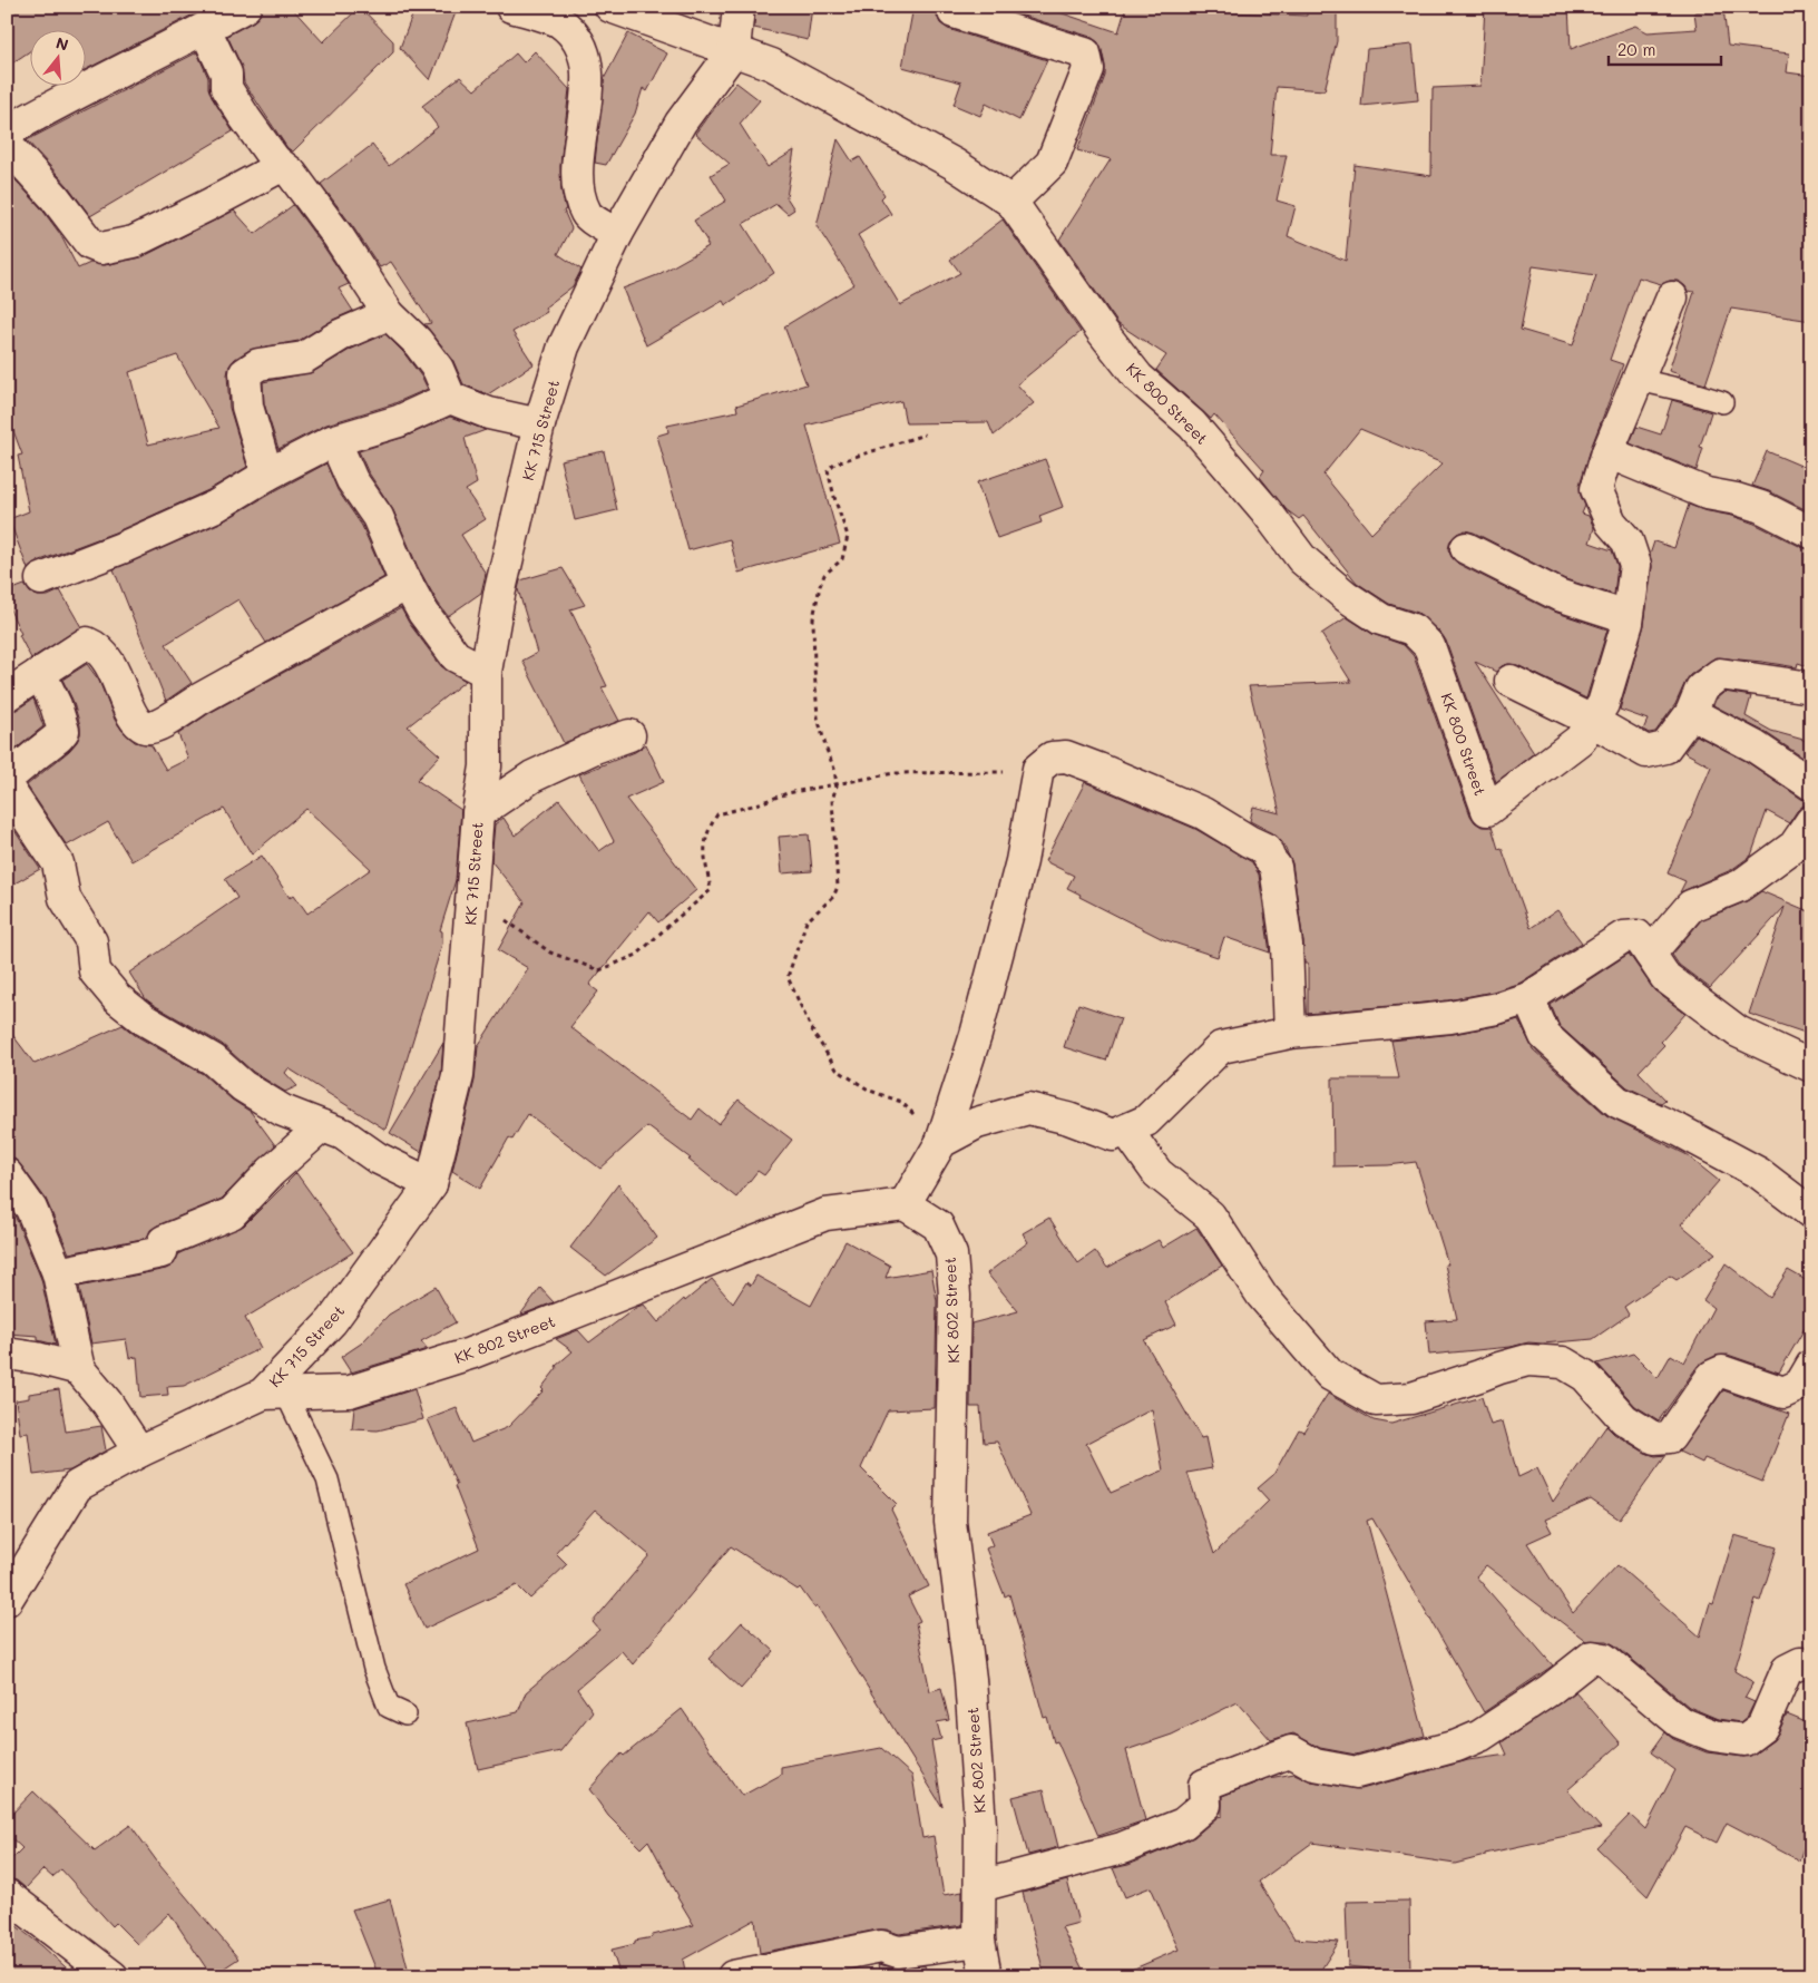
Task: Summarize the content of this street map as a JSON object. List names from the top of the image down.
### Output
{
  "streets": {
    "street": ["KK 800 Street", "KK 715 Street", "KK 802 Street"]
  },
  "crossings": [
    ["KK 715 Street", "KK 802 Street"]
  ],
  "scale_bar": "20 m",
  "north": "top"
}
